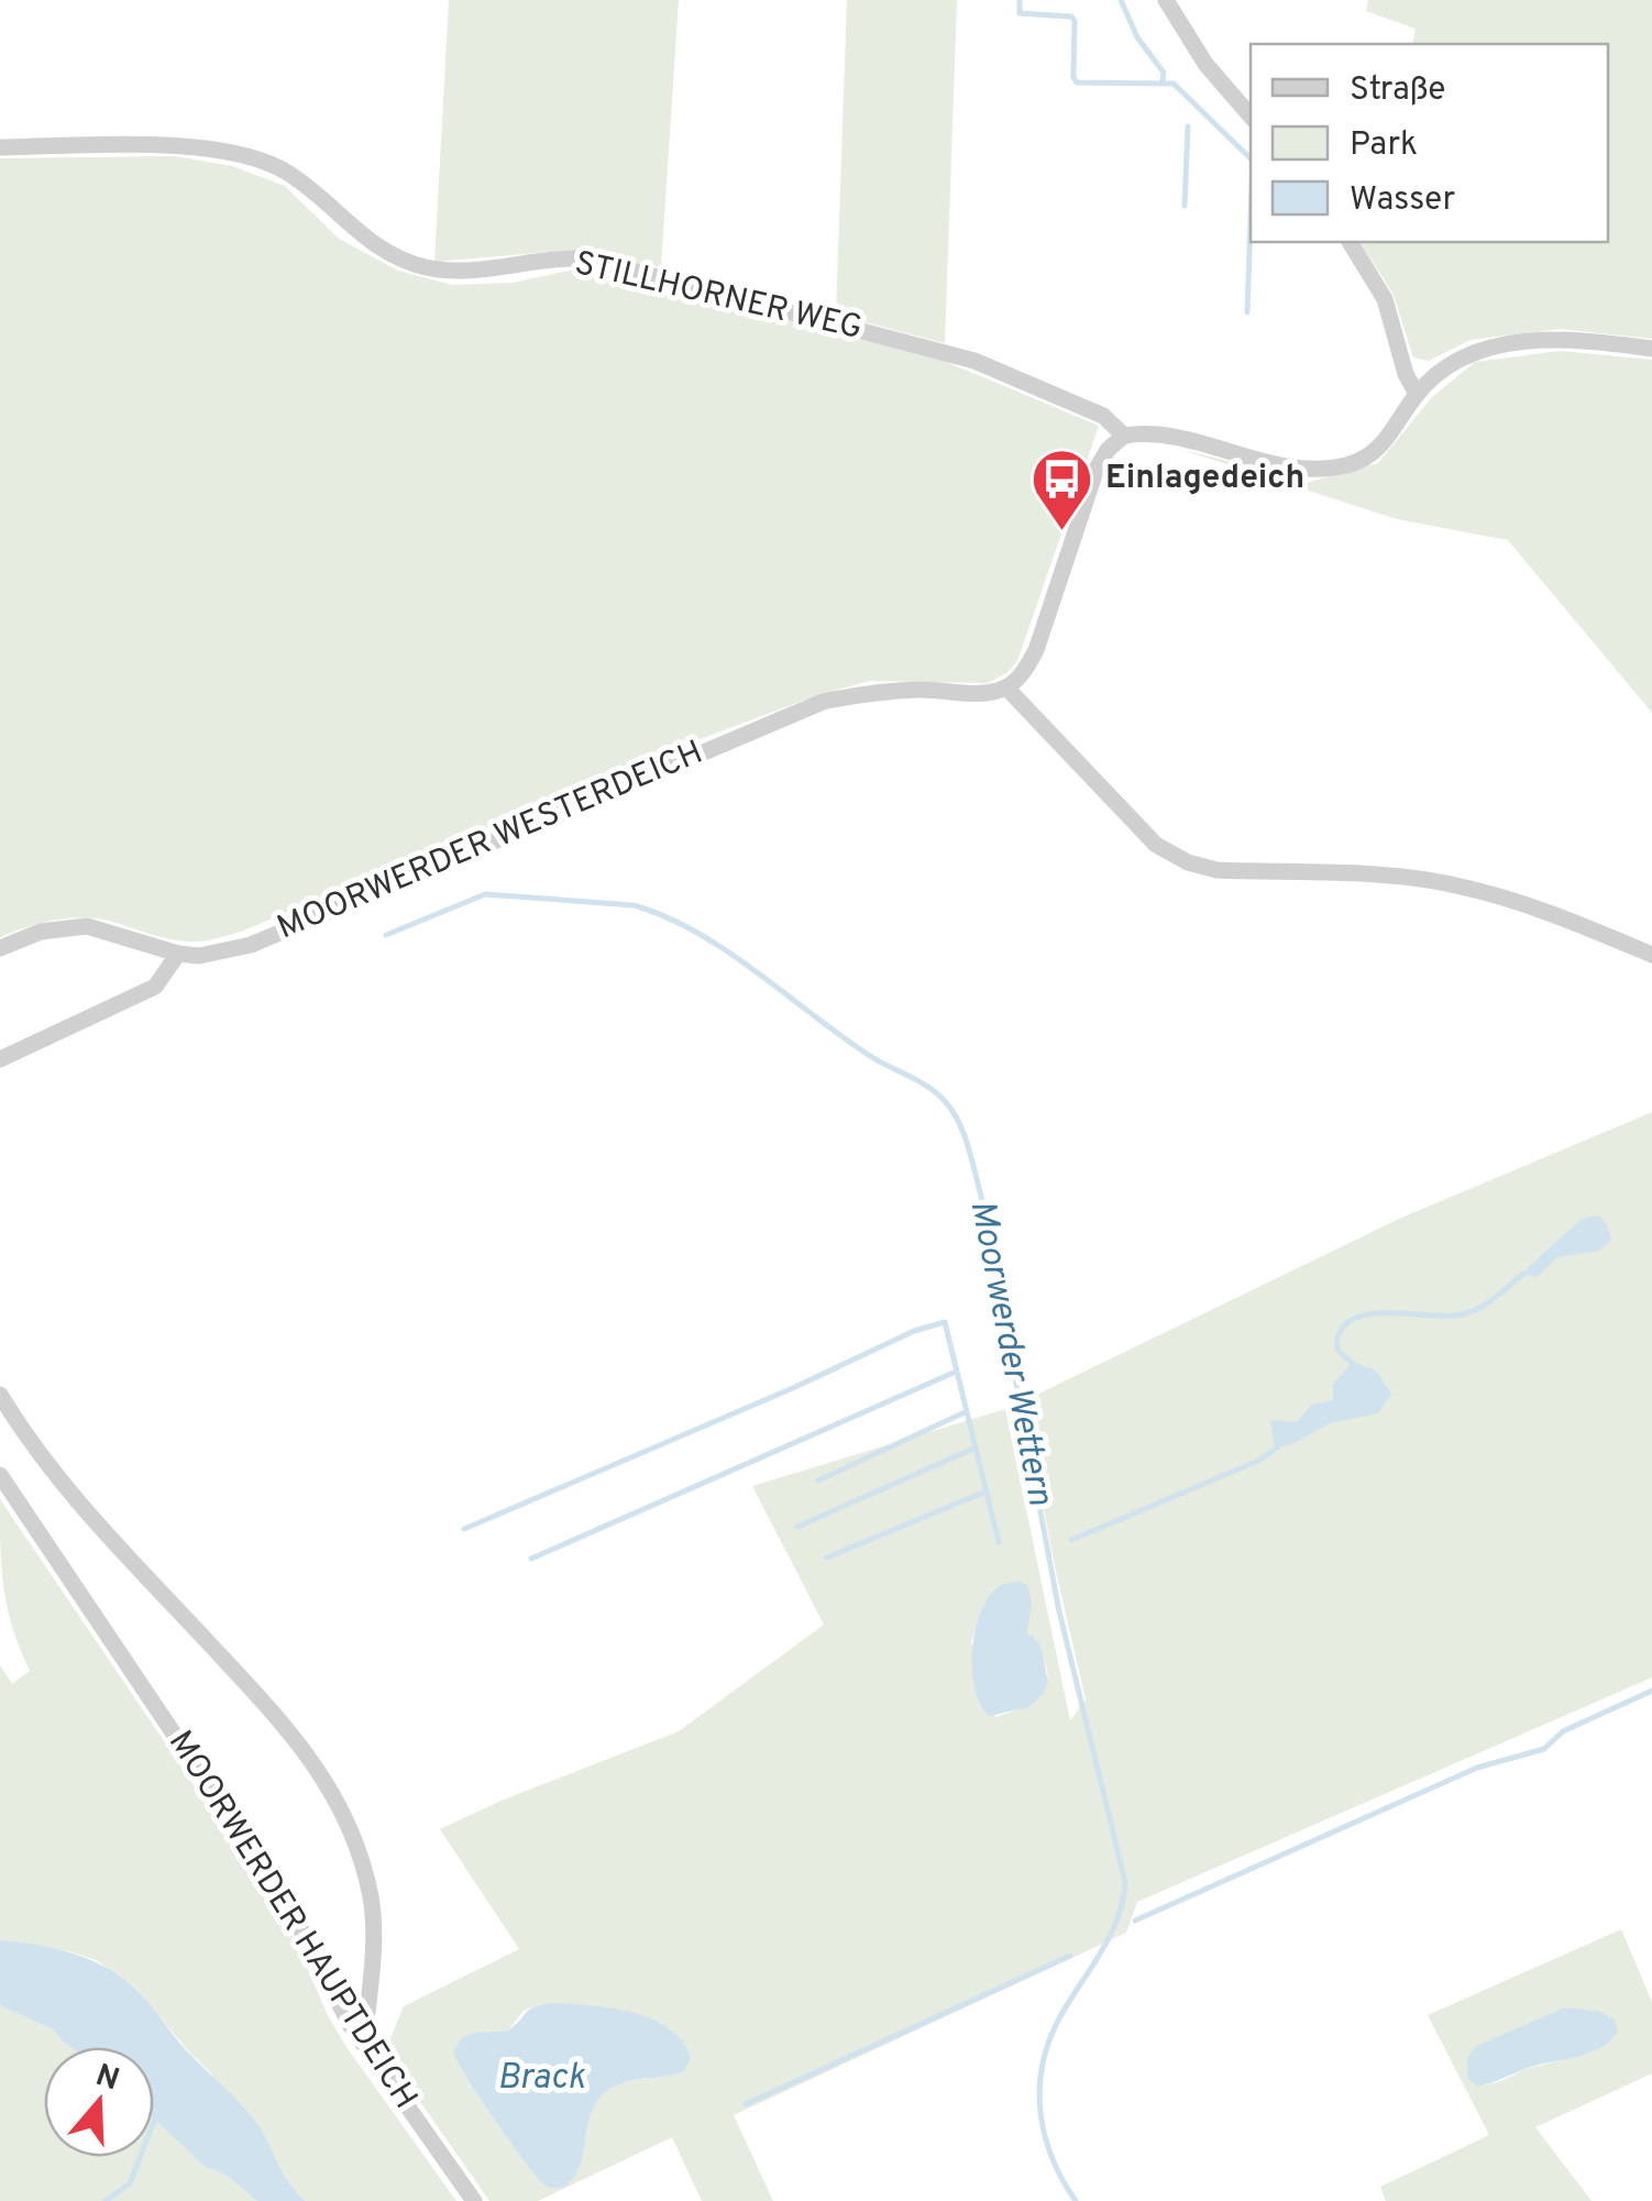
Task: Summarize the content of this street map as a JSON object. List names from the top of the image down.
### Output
{
  "streets": {
    "street": ["STILLHORNER WEG", "MOORWERDER WESTERDEICH", "MOORWERDER HAUPTDEICH"]
  },
  "water": ["Moorwerder Wettern", "Brack"],
  "places": {
    "bus stop": ["Einlagedeich"]
  },
  "legend": ["Straße", "Park", "Wasser"],
  "north": "top"
}
